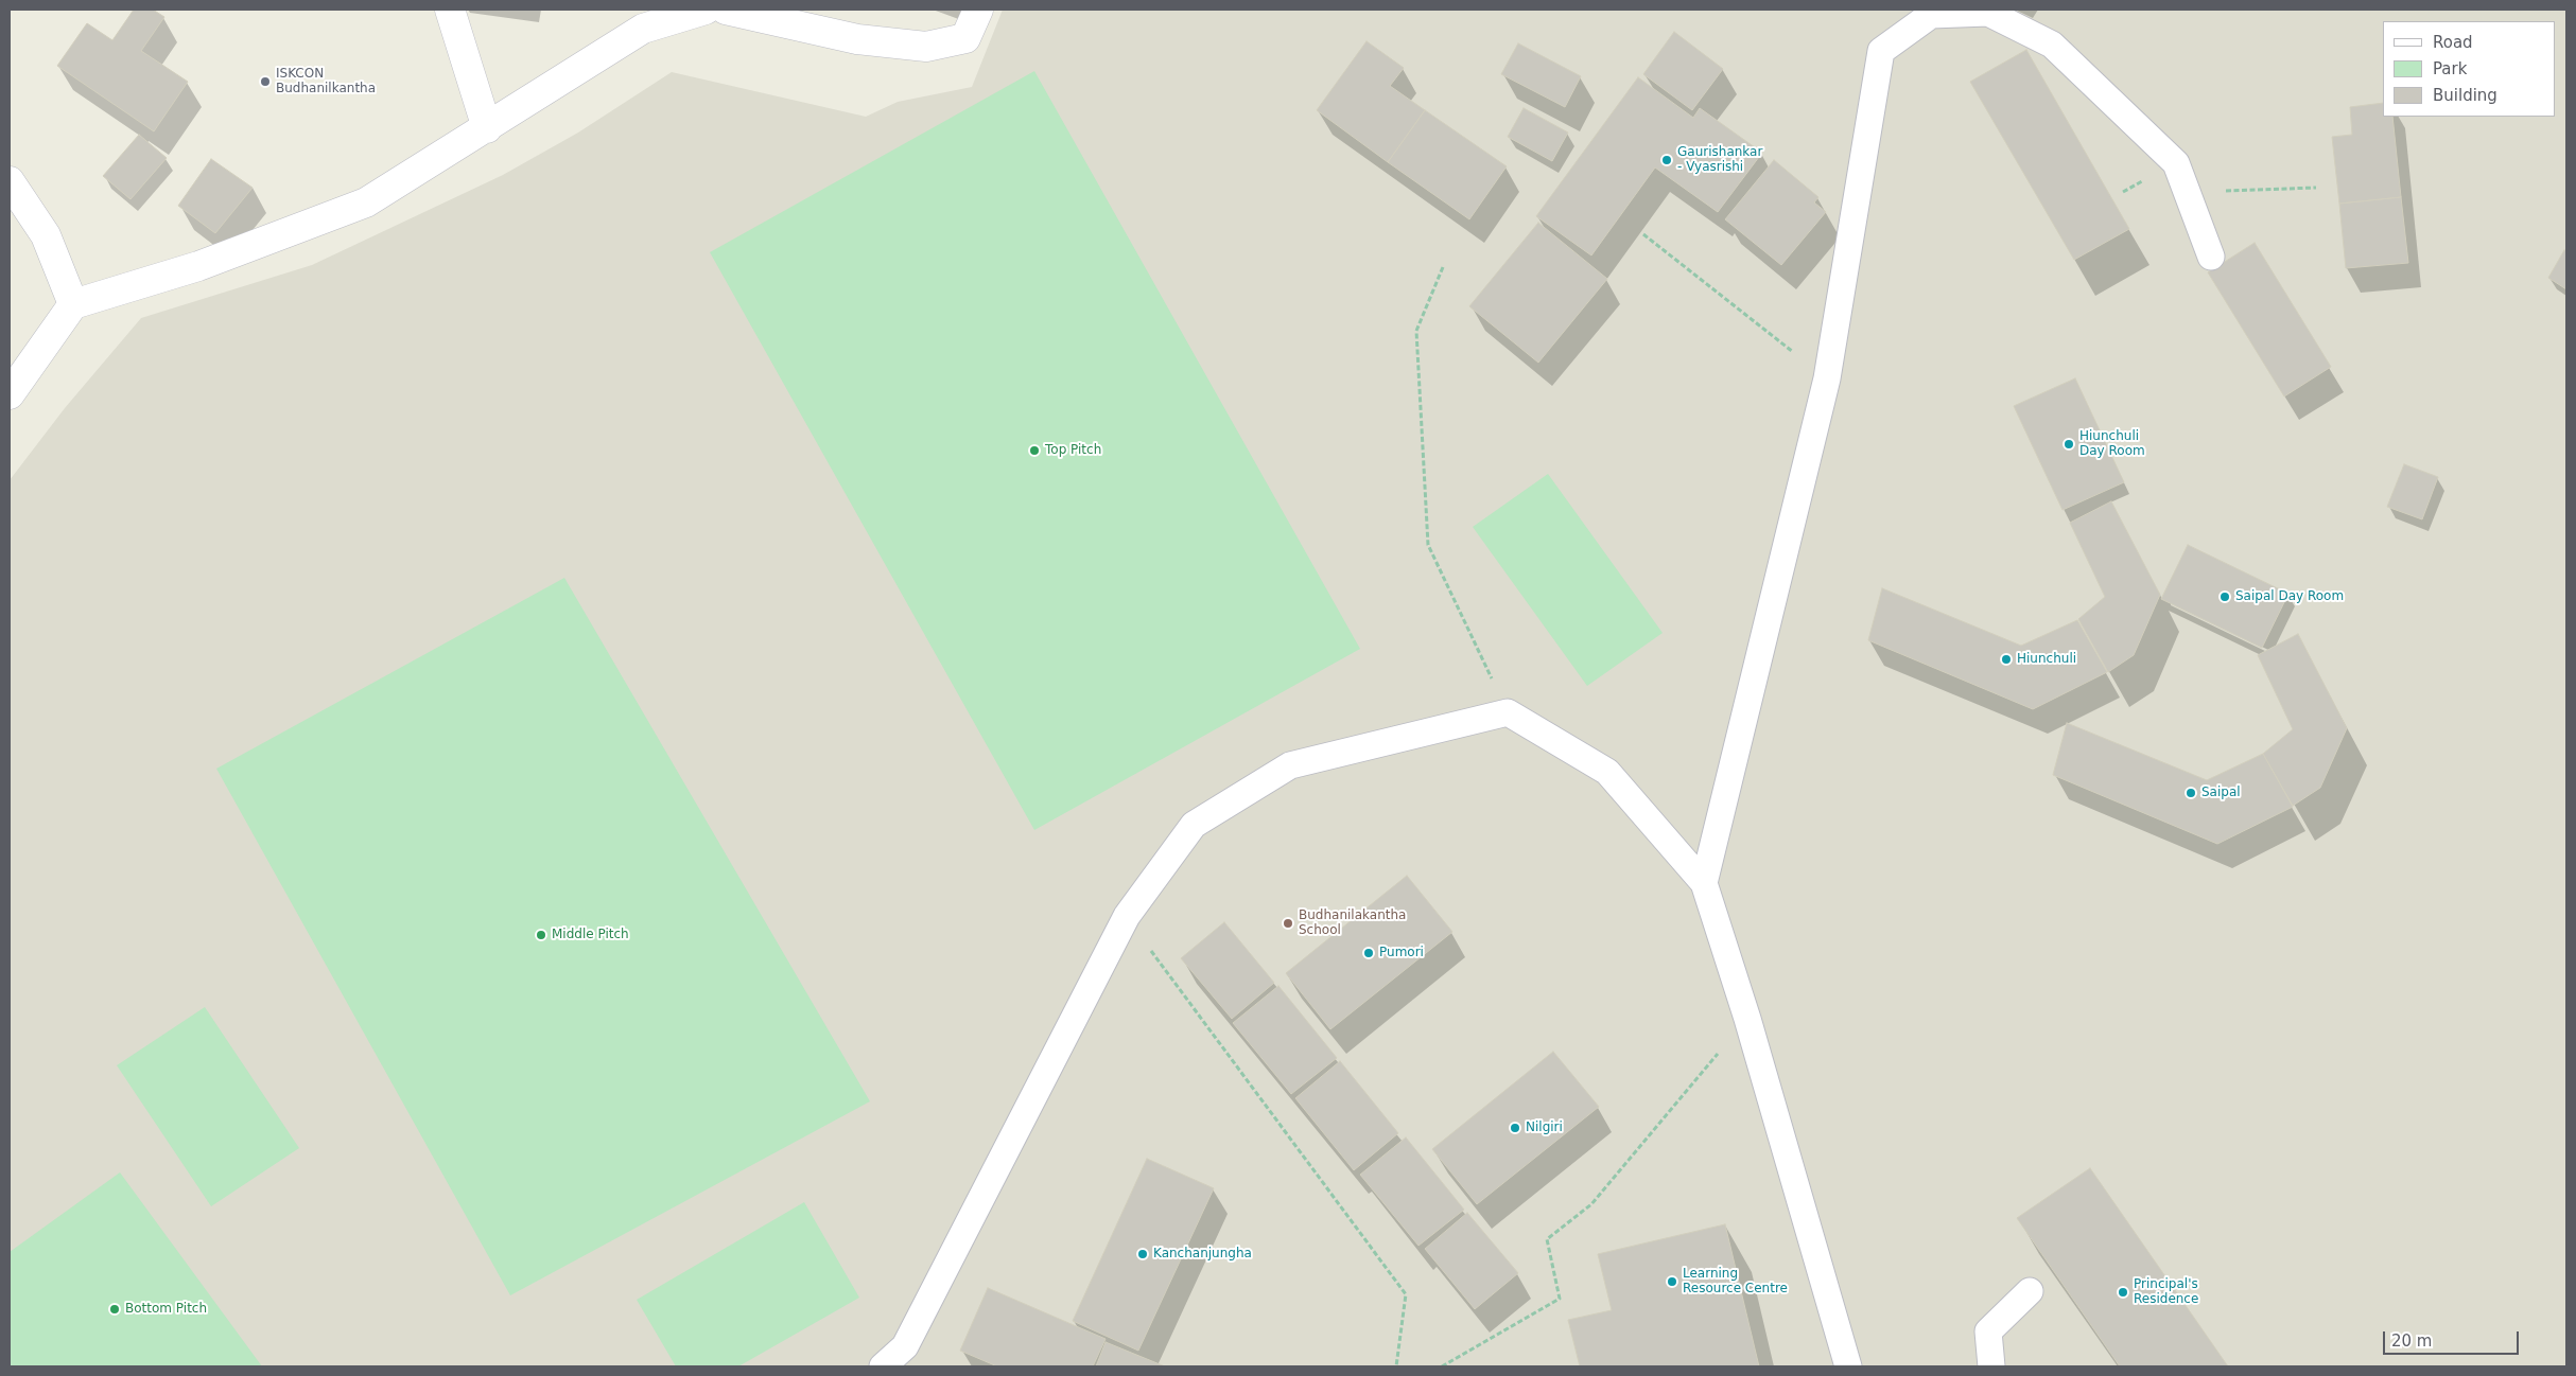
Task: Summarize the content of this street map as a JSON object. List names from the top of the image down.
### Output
{
  "places": [
    "ISKCON Budhanilkantha",
    "Gaurishankar - Vyasrishi",
    "Hiunchuli Day Room",
    "Top Pitch",
    "Saipal Day Room",
    "Hiunchuli",
    "Saipal",
    "Budhanilakantha School",
    "Middle Pitch",
    "Pumori",
    "Nilgiri",
    "Kanchanjungha",
    "Learning Resource Centre",
    "Principal's Residence",
    "Bottom Pitch"
  ],
  "legend": ["Road", "Park", "Building"],
  "scale_bar": "20 m"
}
